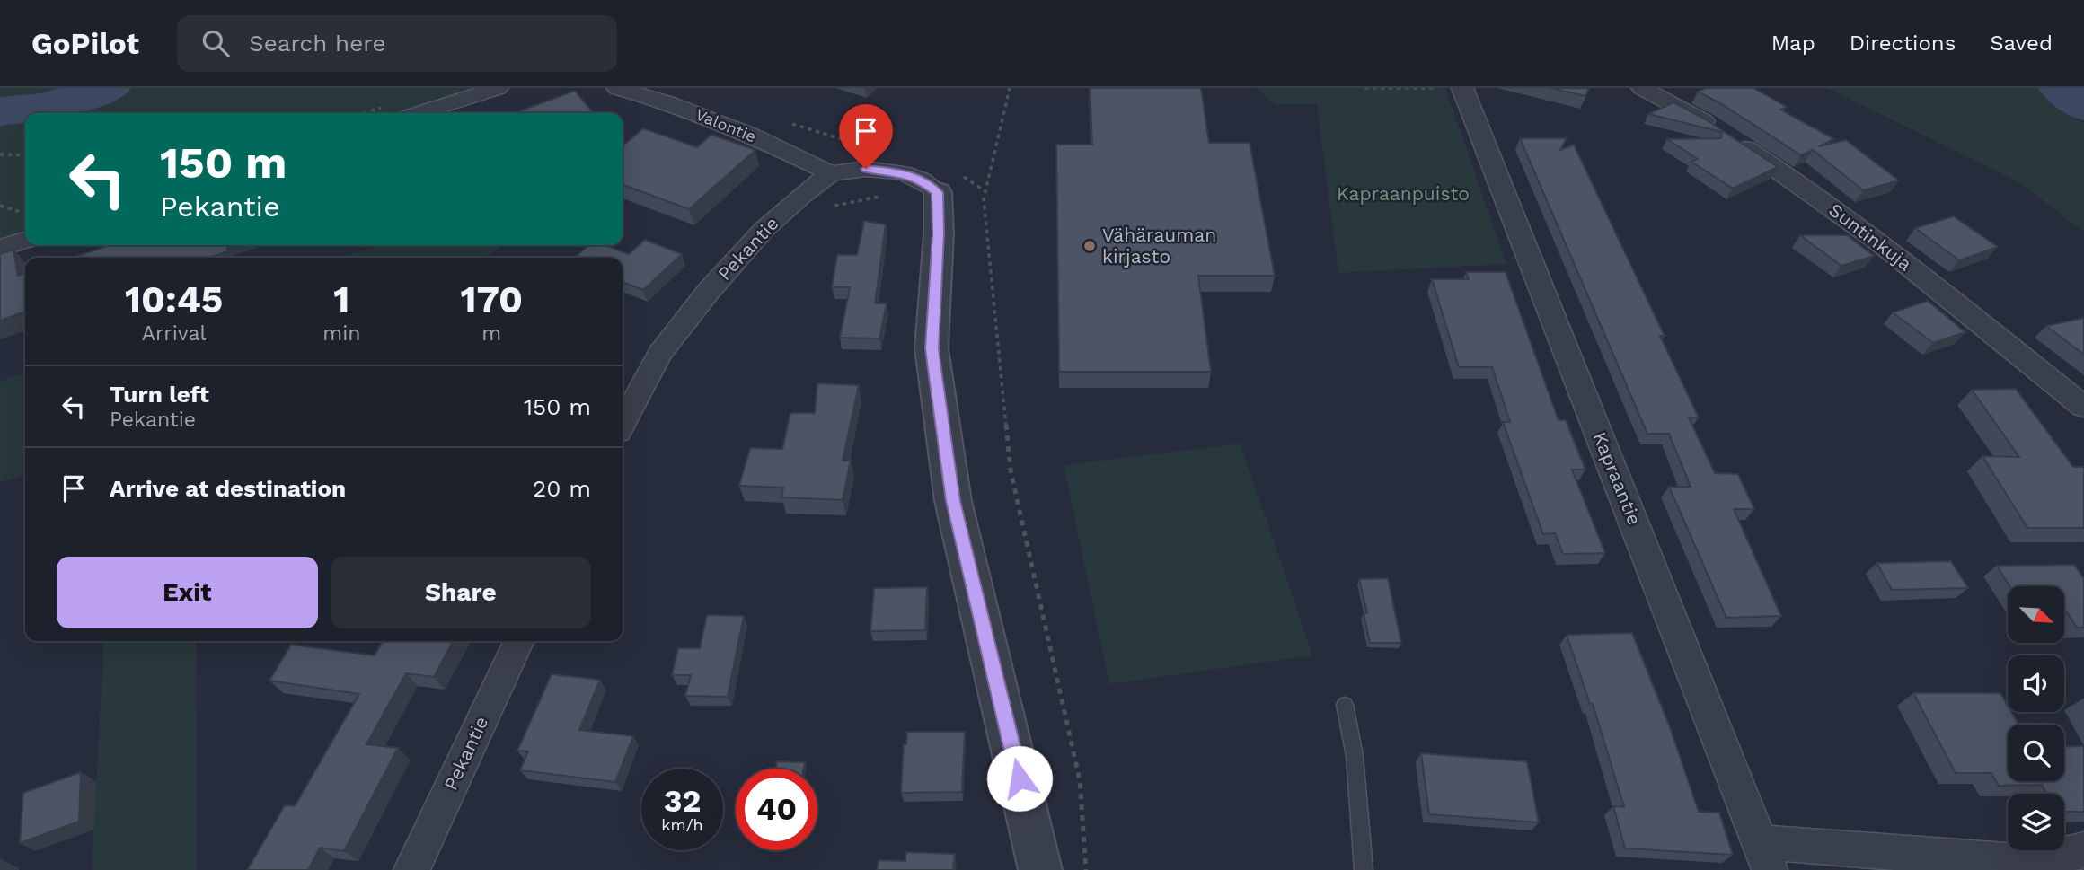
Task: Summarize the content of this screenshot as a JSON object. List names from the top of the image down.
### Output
{
  "streets": {
    "street": [
      "Valontie",
      "Suntinkuja",
      "Pekantie",
      "Kapraantie"
    ]
  },
  "crossings": [
    ["Valontie", "Pekantie"]
  ],
  "parks": ["Kapraanpuisto"],
  "places": ["Vähärauman kirjasto"],
  "north": "bottom right",
  "page": {
    "header": "GoPilot",
    "search": "Search here",
    "nav": ["Map", "Directions", "Saved"],
    "turn": ["150 m", "Pekantie"],
    "eta": [
      "10:45",
      "Arrival",
      "1",
      "min",
      "170",
      "m"
    ],
    "list": [
      {
        "name": "Turn left",
        "note": "Pekantie",
        "value": "150 m"
      },
      {
        "name": "Arrive at destination",
        "value": "20 m"
      }
    ],
    "buttons": ["Exit", "Share"],
    "speed": "32 km/h",
    "limit": "40"
  }
}
